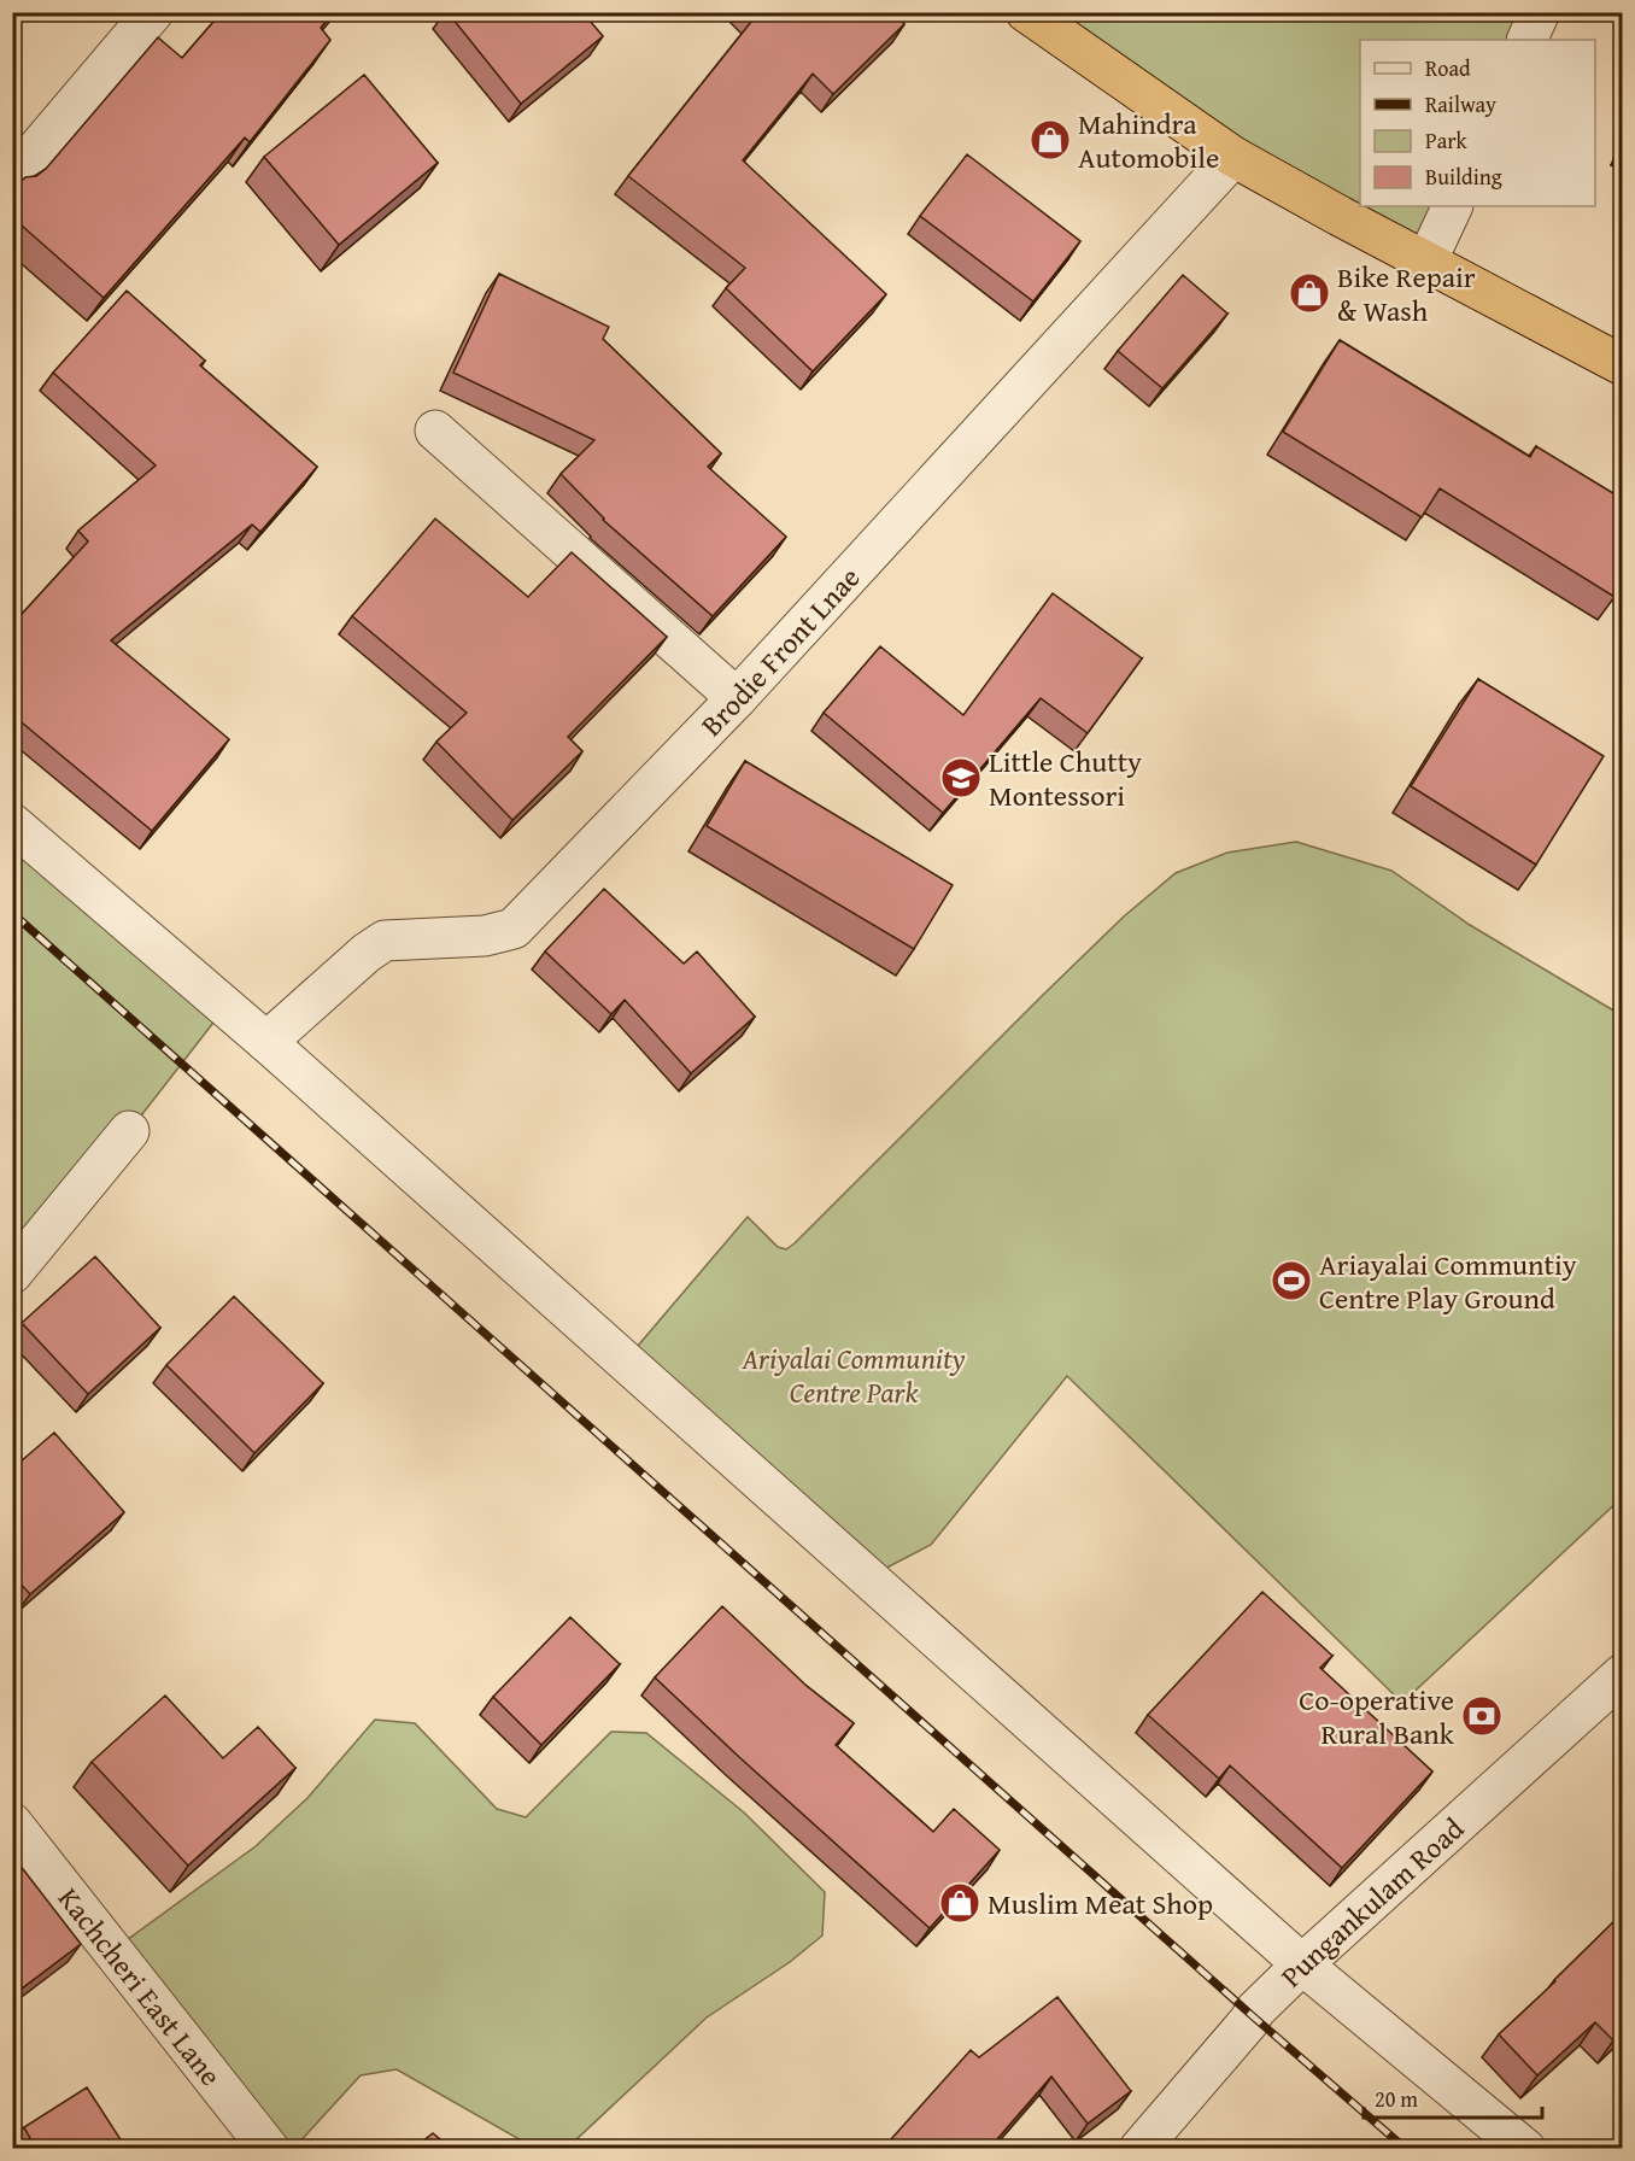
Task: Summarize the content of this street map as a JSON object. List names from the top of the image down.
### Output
{
  "streets": {
    "street": ["Brodie Front Lnae", "Pungankulam Road", "Kachcheri East Lane"]
  },
  "parks": ["Ariyalai Community Centre Park"],
  "places": {
    "shop": ["Mahindra Automobile", "Bike Repair & Wash", "Muslim Meat Shop"],
    "school or university": ["Little Chutty Montessori"],
    "sports": ["Ariayalai Communtiy Centre Play Ground"],
    "bank": ["Co-operative Rural Bank"]
  },
  "legend": [
    "Road",
    "Railway",
    "Park",
    "Building"
  ],
  "scale_bar": "20 m"
}
